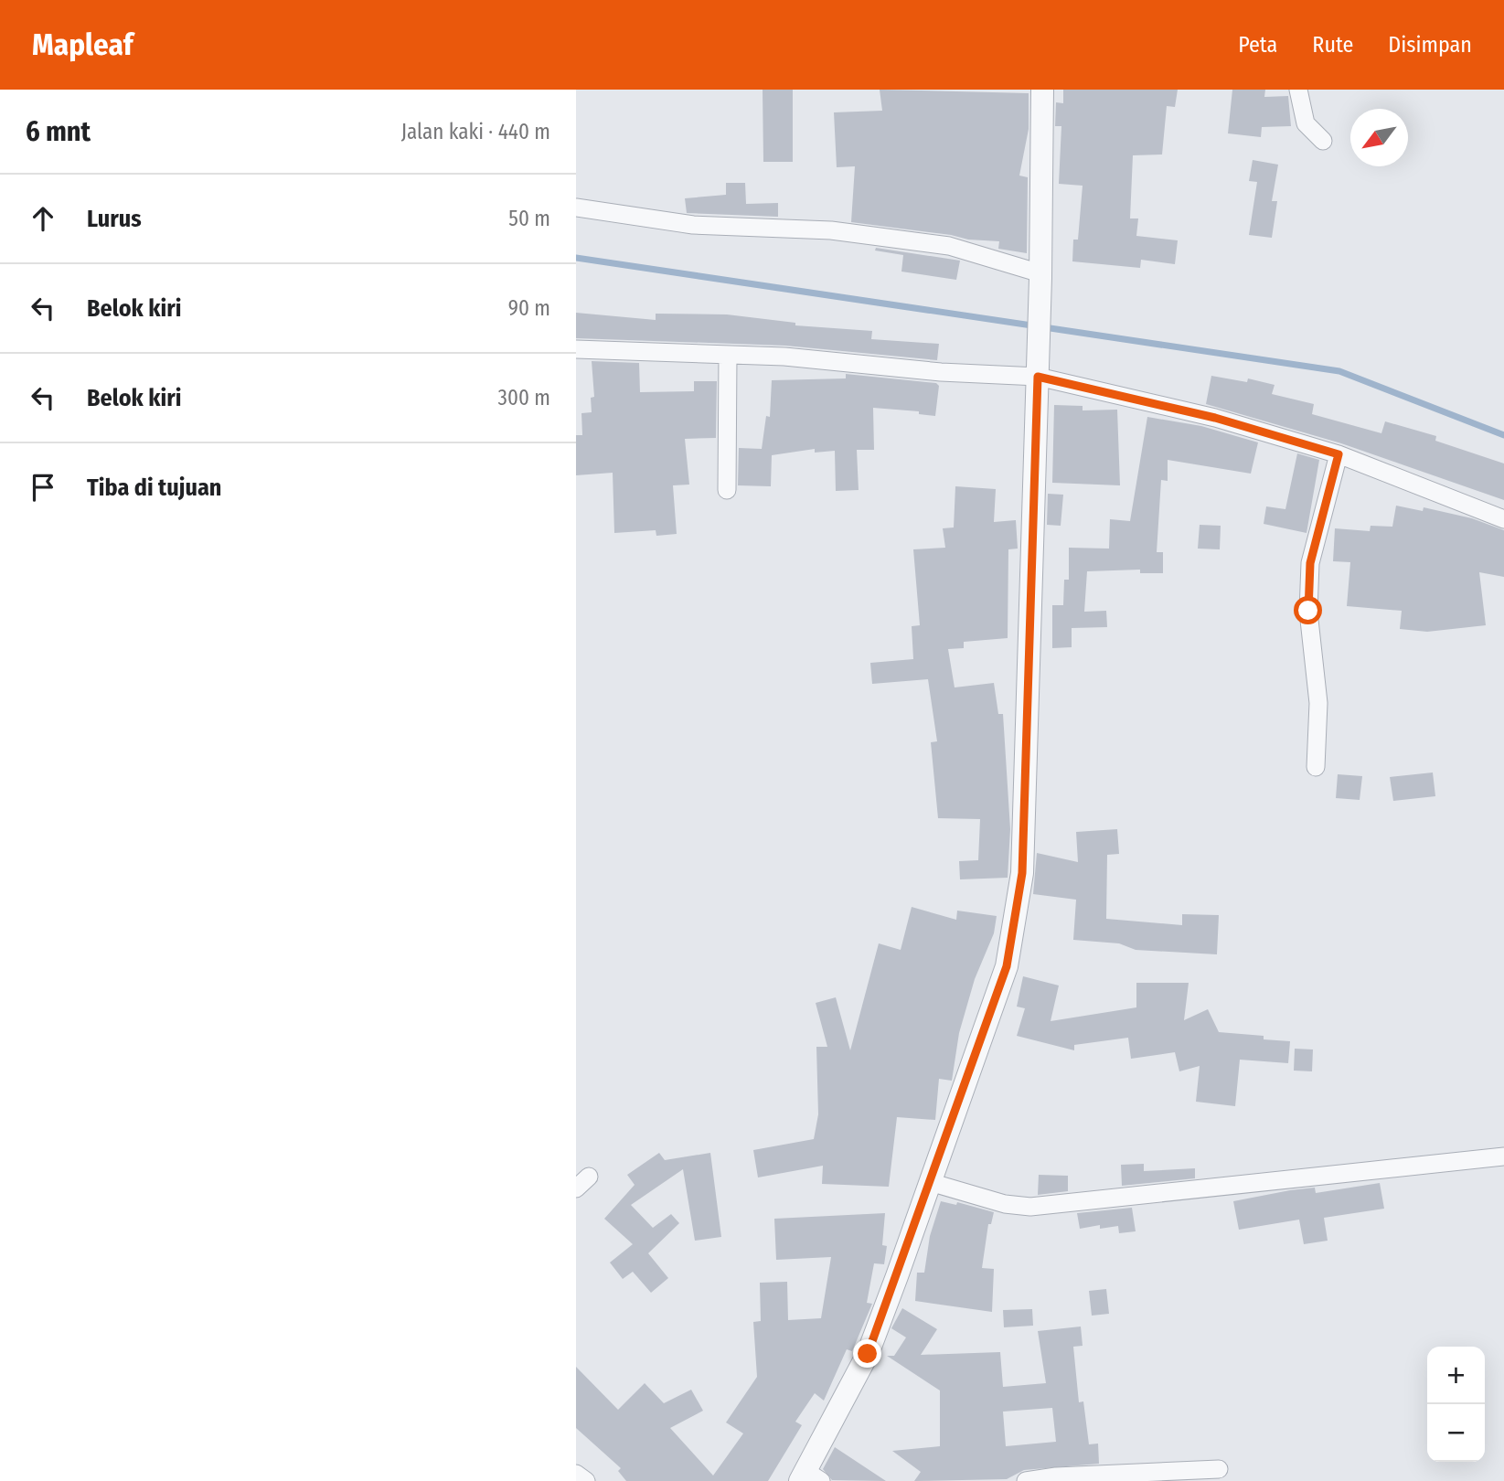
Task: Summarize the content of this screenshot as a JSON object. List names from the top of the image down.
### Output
{
  "north": "bottom left",
  "page": {
    "header": "Mapleaf",
    "nav": ["Peta", "Rute", "Disimpan"],
    "heading": ["6 mnt", "Jalan kaki · 440 m"],
    "list": [
      ["Lurus", "50 m"],
      ["Belok kiri", "90 m"],
      ["Belok kiri", "300 m"],
      "Tiba di tujuan"
    ],
    "map_buttons": ["+", "−"]
  }
}
